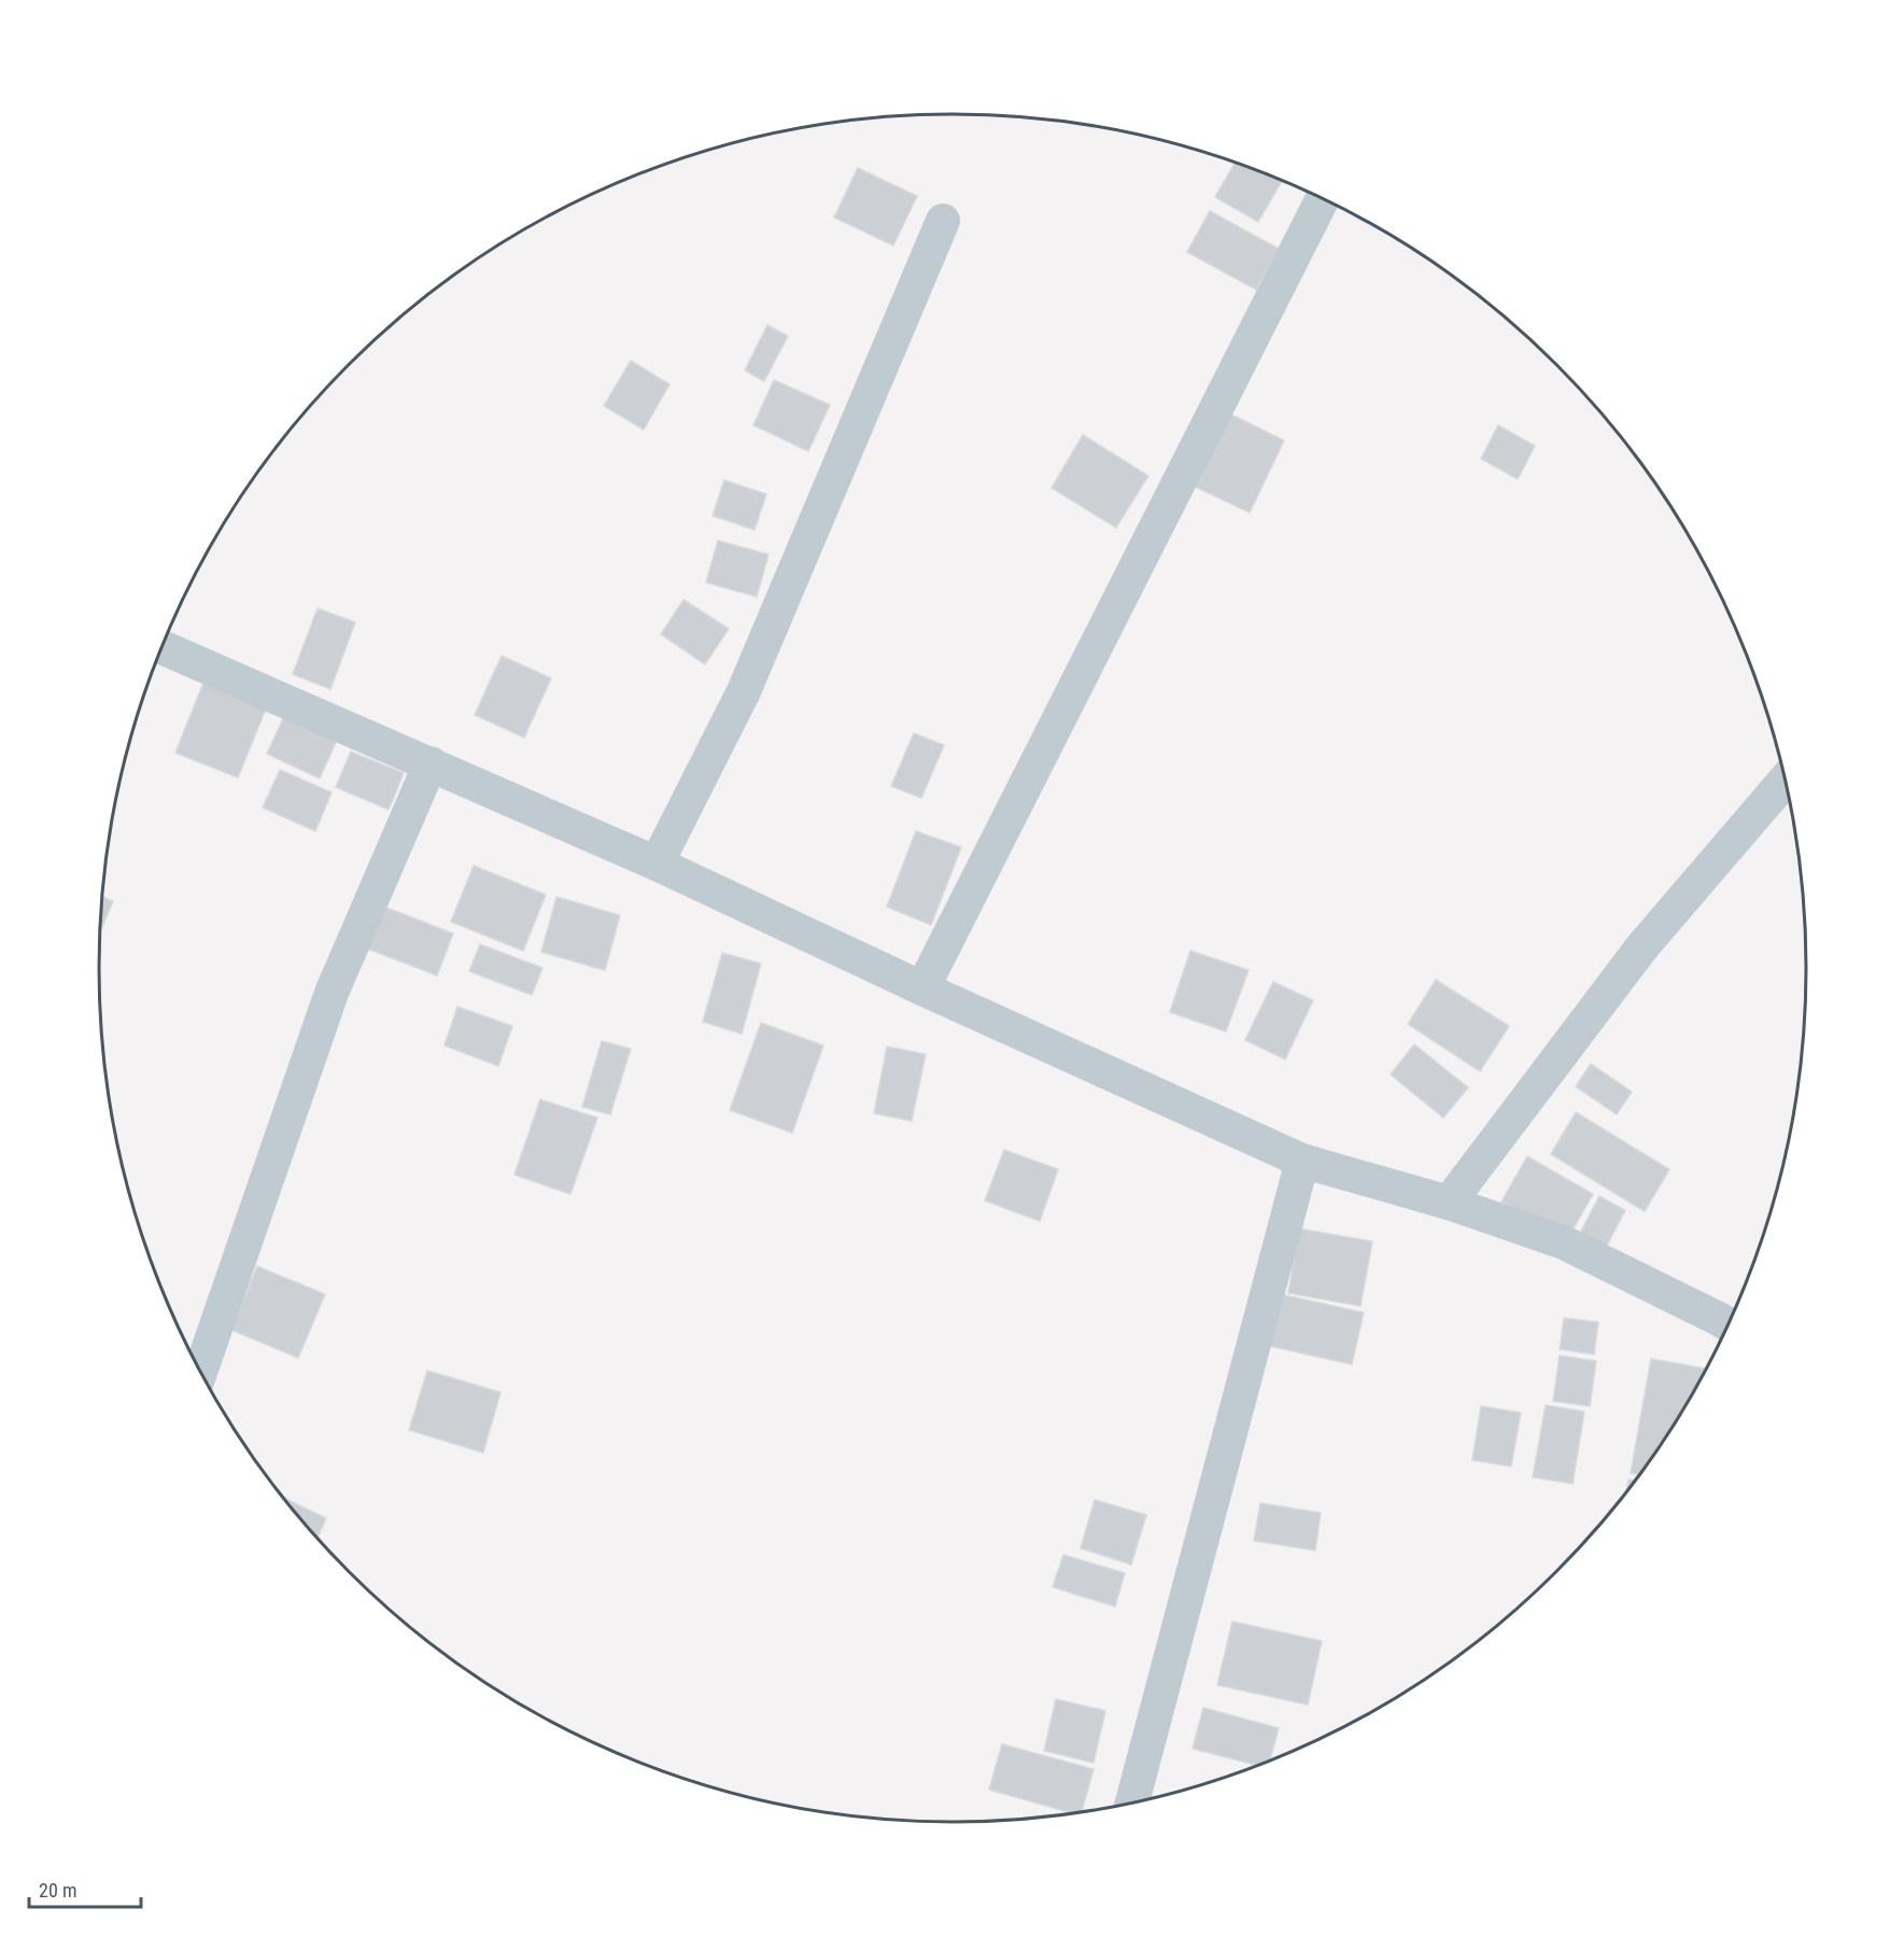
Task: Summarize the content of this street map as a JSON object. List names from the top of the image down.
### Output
{
  "scale_bar": "20 m"
}
